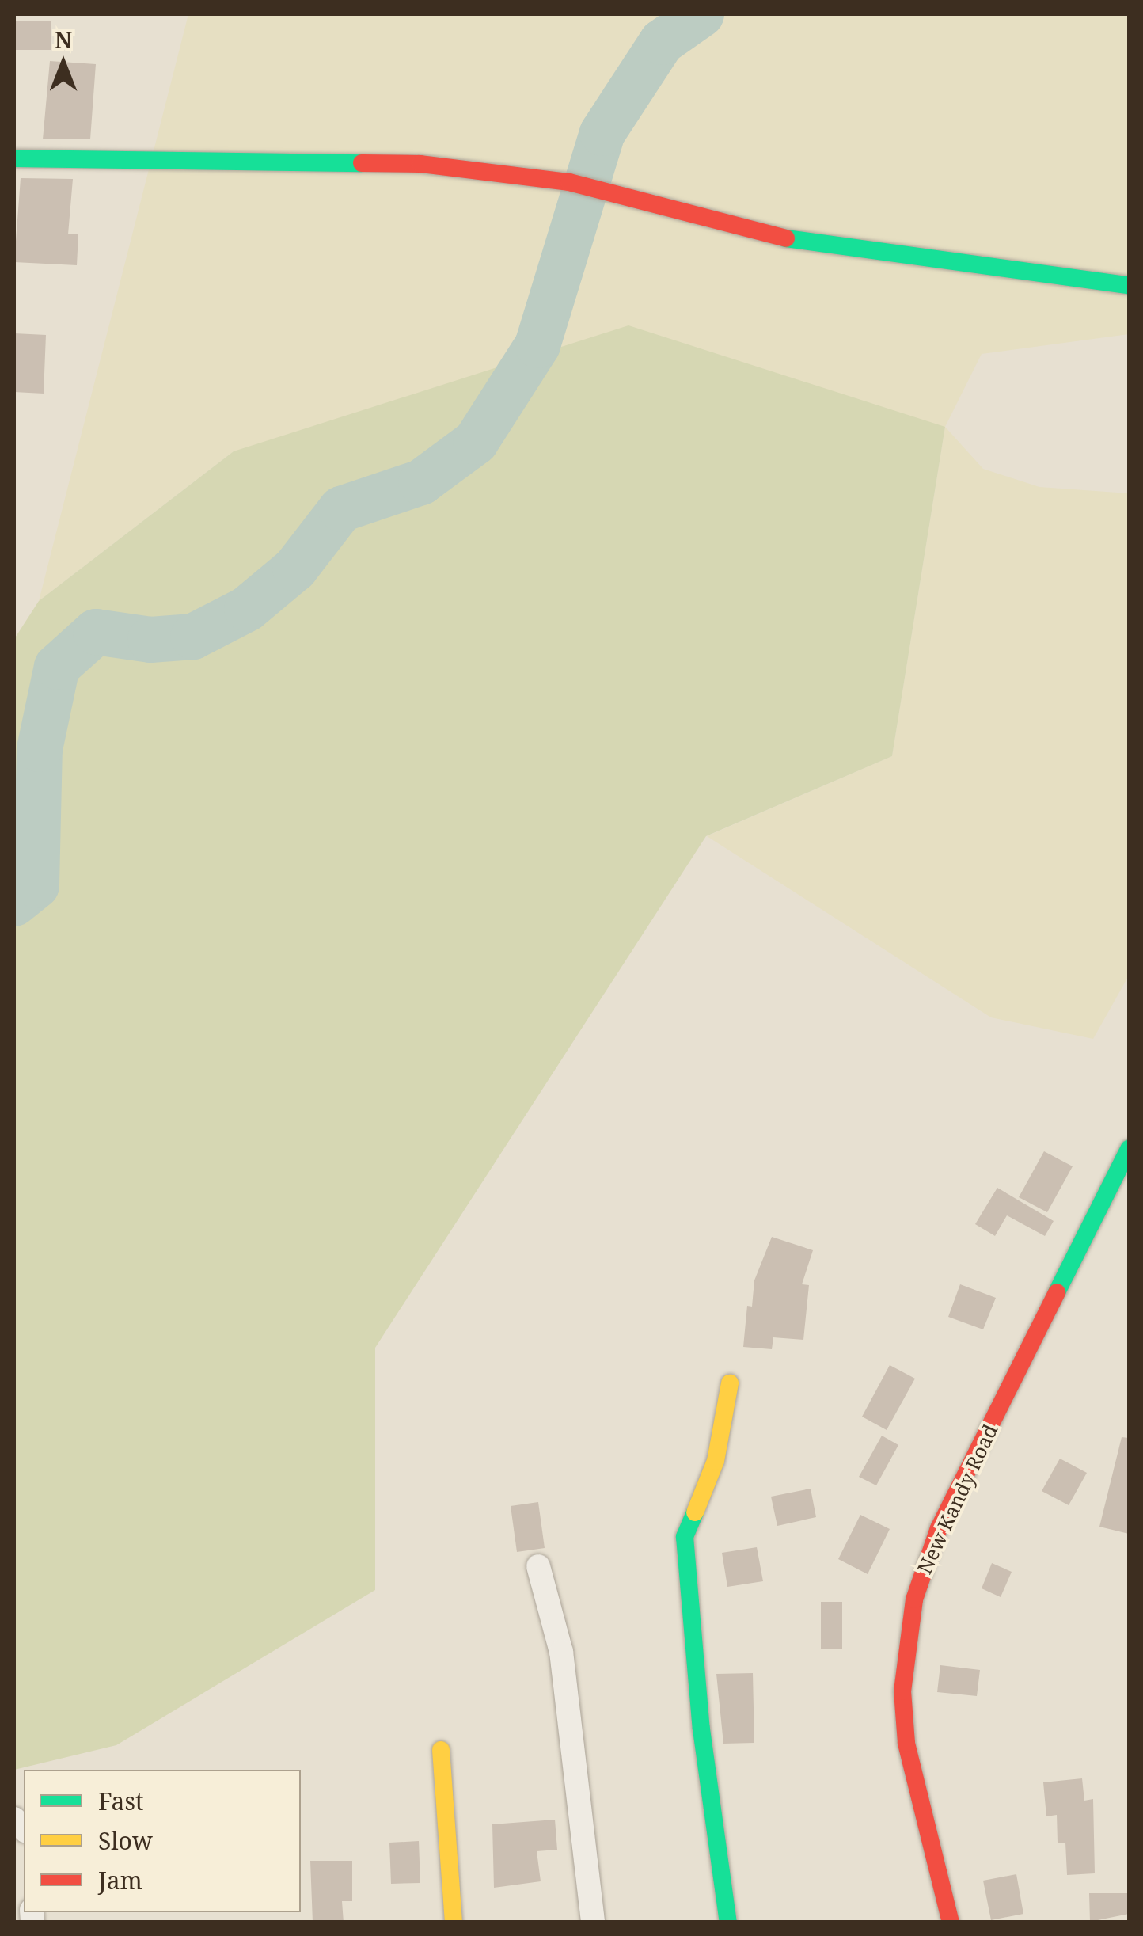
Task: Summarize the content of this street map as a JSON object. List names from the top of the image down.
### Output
{
  "streets": {
    "street": ["New Kandy Road"]
  },
  "legend": ["Fast", "Slow", "Jam"],
  "north": "top"
}
